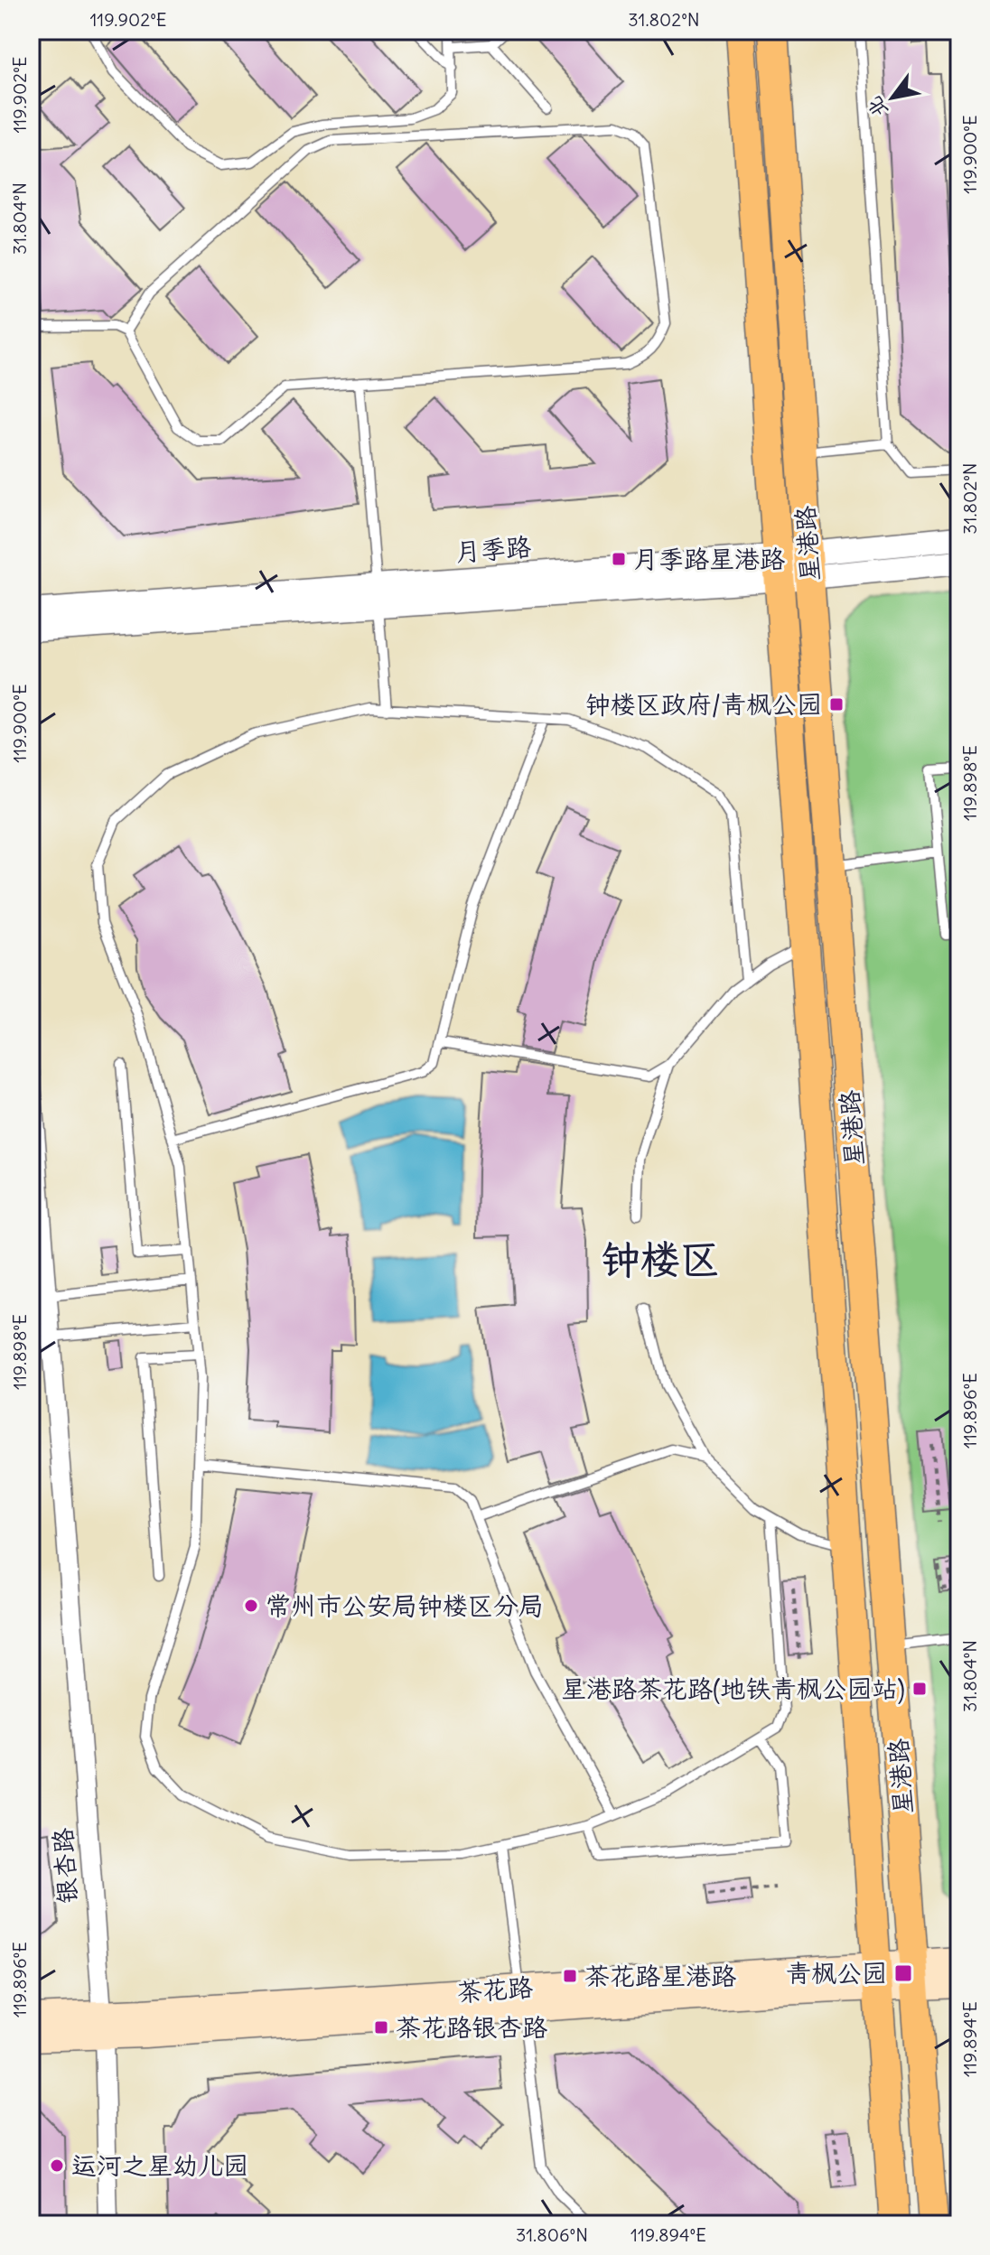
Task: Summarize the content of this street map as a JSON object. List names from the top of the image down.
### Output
{
  "streets": {
    "main road": ["星港路", "茶花路"],
    "street": ["月季路", "银杏路"]
  },
  "crossings": [
    ["星港路", "月季路"],
    ["星港路", "茶花路"],
    ["银杏路", "茶花路"]
  ],
  "districts": ["钟楼区"],
  "places": {
    "transit": [
      "月季路星港路",
      "钟楼区政府/青枫公园",
      "星港路茶花路(地铁青枫公园站)",
      "青枫公园",
      "茶花路星港路",
      "茶花路银杏路"
    ],
    "other": ["常州市公安局钟楼区分局", "运河之星幼儿园"]
  },
  "north": "bottom left",
  "coordinates": [
    "119.902°E",
    "31.802°N",
    "119.900°E",
    "31.804°N",
    "119.898°E",
    "119.896°E",
    "119.894°E",
    "31.806°N"
  ]
}
